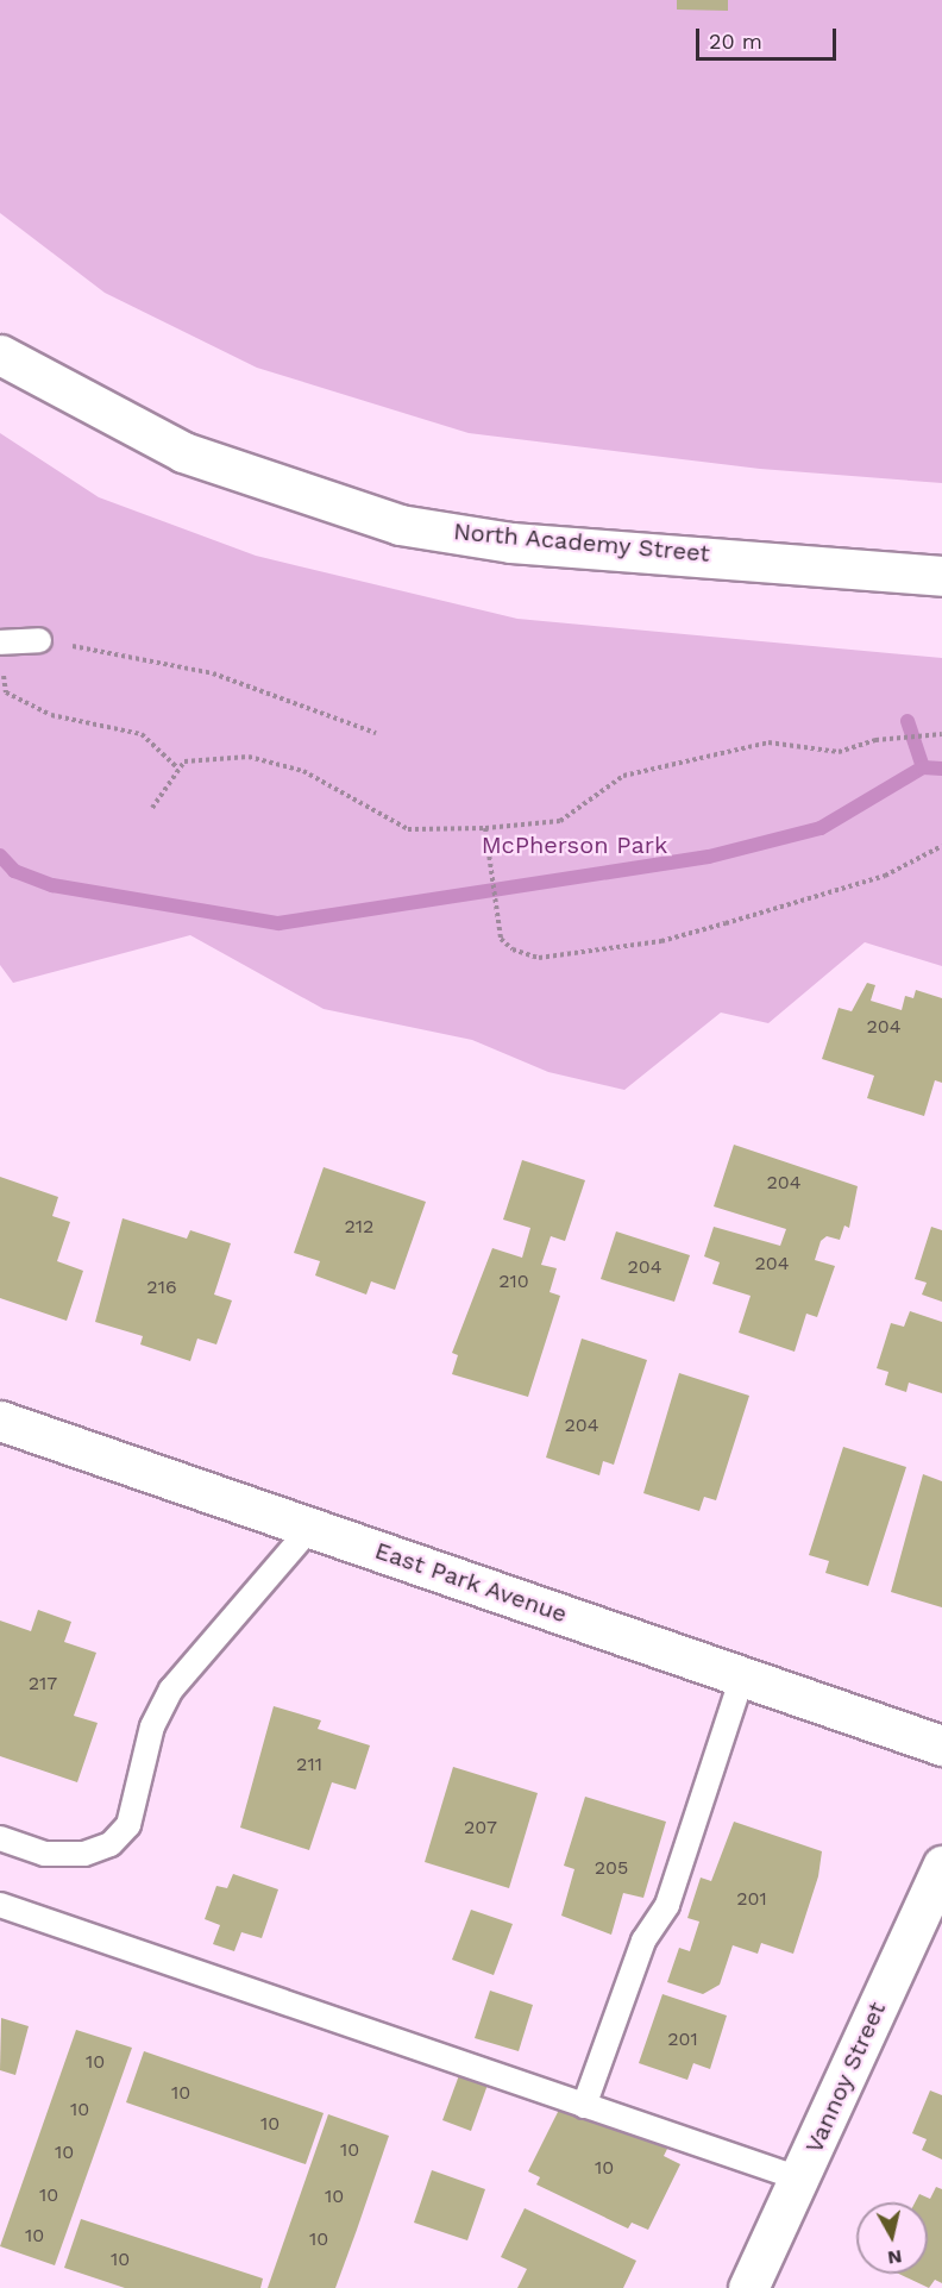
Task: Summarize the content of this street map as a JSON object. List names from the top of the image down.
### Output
{
  "streets": {
    "main road": ["North Academy Street", "East Park Avenue", "Vannoy Street"]
  },
  "parks": ["McPherson Park"],
  "house_numbers": [
    "204",
    "204",
    "212",
    "204",
    "204",
    "210",
    "216",
    "204",
    "217",
    "211",
    "207",
    "205",
    "201",
    "201",
    "10",
    "10",
    "10",
    "10",
    "10",
    "10",
    "10",
    "10",
    "10",
    "10",
    "10",
    "10"
  ],
  "scale_bar": "20 m",
  "north": "bottom"
}
